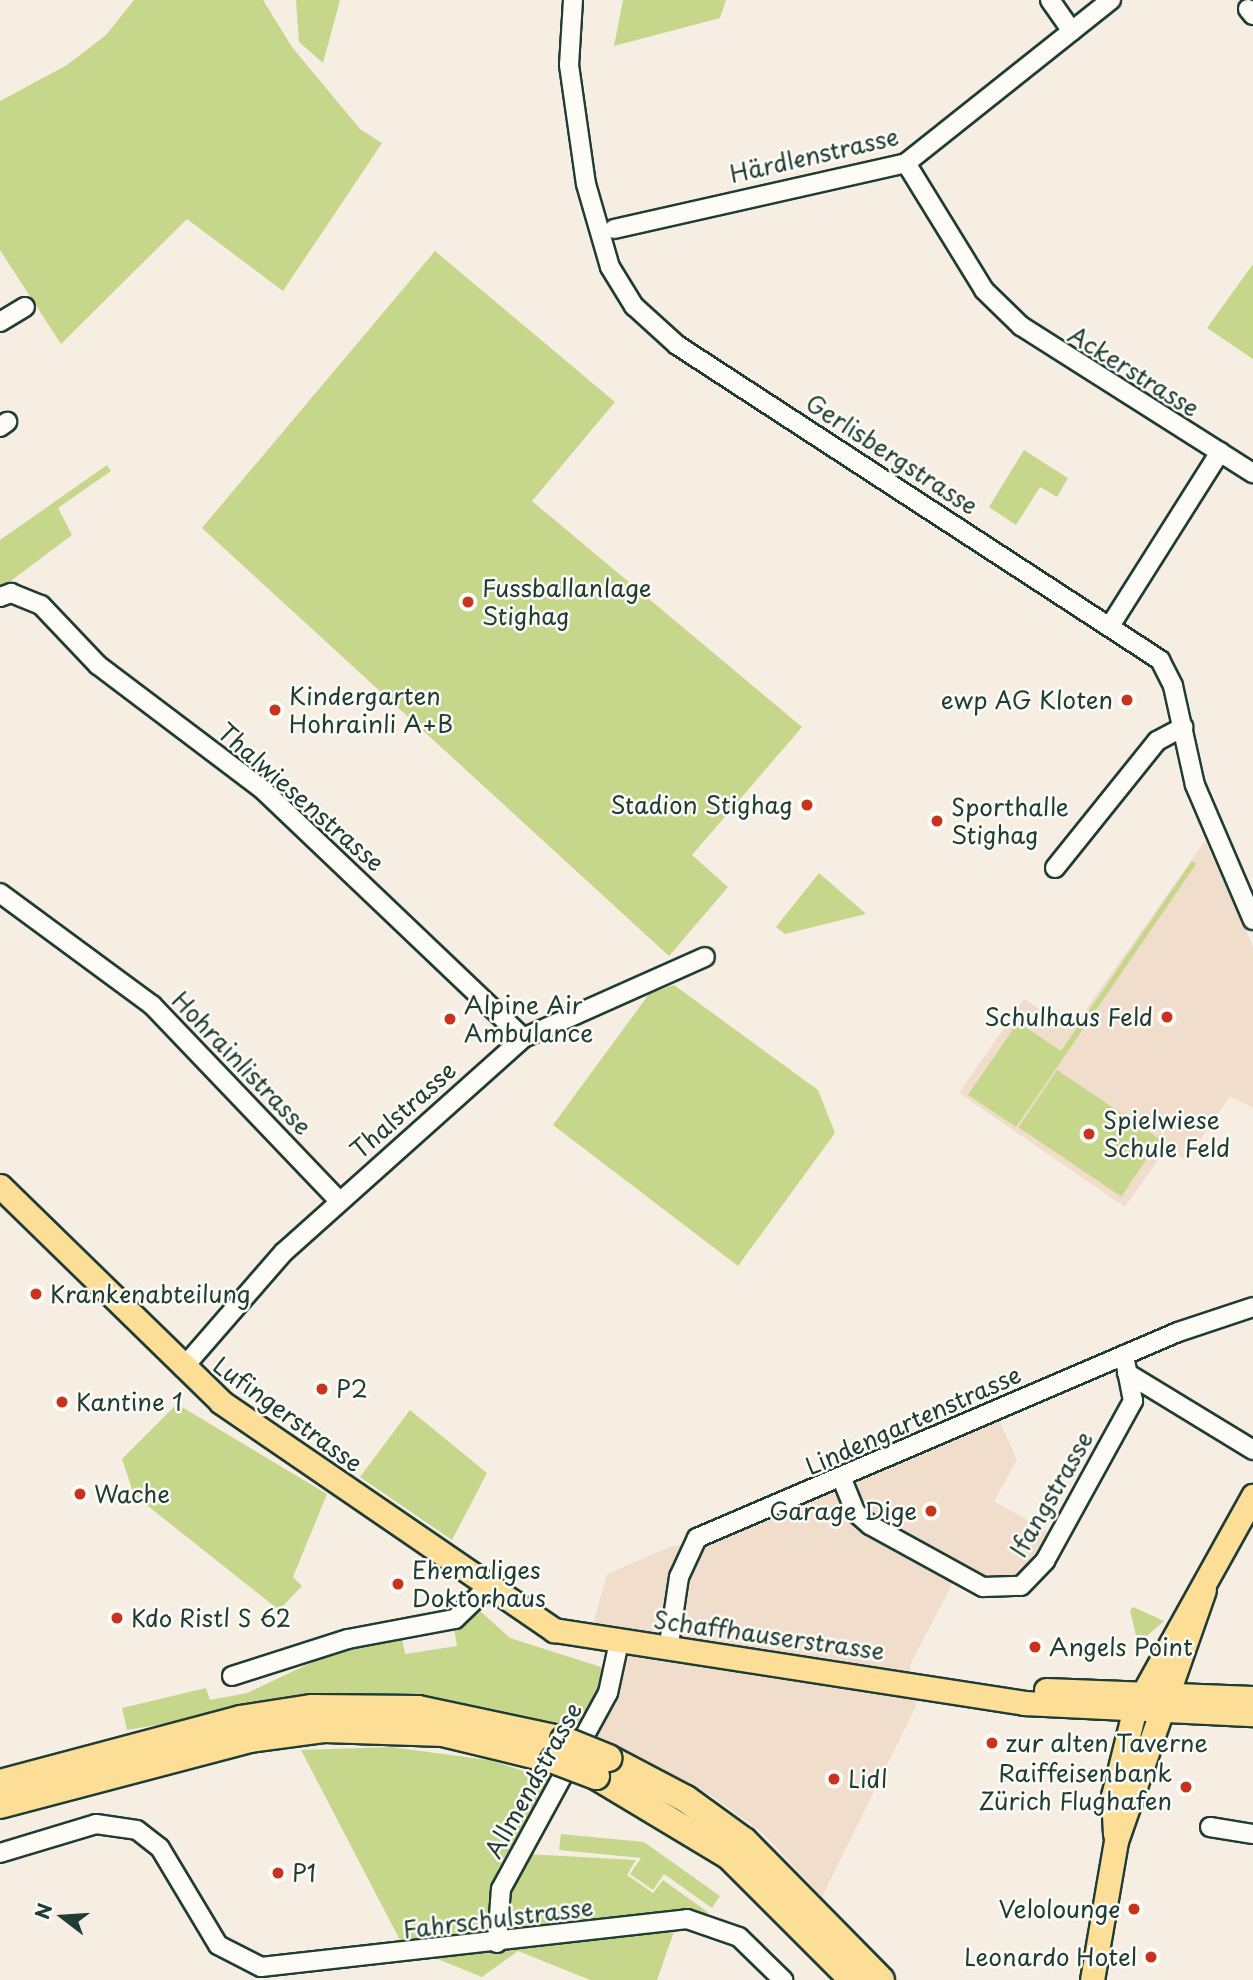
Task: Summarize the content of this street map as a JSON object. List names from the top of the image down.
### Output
{
  "streets": {
    "main road": ["Lufingerstrasse", "Schaffhauserstrasse"],
    "street": [
      "Härdlenstrasse",
      "Ackerstrasse",
      "Gerlisbergstrasse",
      "Thalwiesenstrasse",
      "Hohrainlistrasse",
      "Thalstrasse",
      "Lindengartenstrasse",
      "Ifangstrasse",
      "Allmendstrasse",
      "Fahrschulstrasse"
    ]
  },
  "crossings": [
    ["Härdlenstrasse", "Ackerstrasse"],
    ["Thalwiesenstrasse", "Thalstrasse"],
    ["Hohrainlistrasse", "Thalstrasse"],
    ["Thalstrasse", "Lufingerstrasse"],
    ["Lufingerstrasse", "Schaffhauserstrasse"],
    ["Lindengartenstrasse", "Ifangstrasse"],
    ["Lindengartenstrasse", "Schaffhauserstrasse"],
    ["Schaffhauserstrasse", "Allmendstrasse"],
    ["Allmendstrasse", "Fahrschulstrasse"]
  ],
  "places": [
    "Fussballanlage Stighag",
    "ewp AG Kloten",
    "Kindergarten Hohrainli A+B",
    "Stadion Stighag",
    "Sporthalle Stighag",
    "Schulhaus Feld",
    "Alpine Air Ambulance",
    "Spielwiese Schule Feld",
    "Krankenabteilung",
    "P2",
    "Kantine 1",
    "Wache",
    "Garage Dige",
    "Ehemaliges Doktorhaus",
    "Kdo Ristl S 62",
    "Angels Point",
    "zur alten Taverne",
    "Lidl",
    "Raiffeisenbank Zürich Flughafen",
    "P1",
    "Velolounge",
    "Leonardo Hotel"
  ],
  "north": "left"
}
